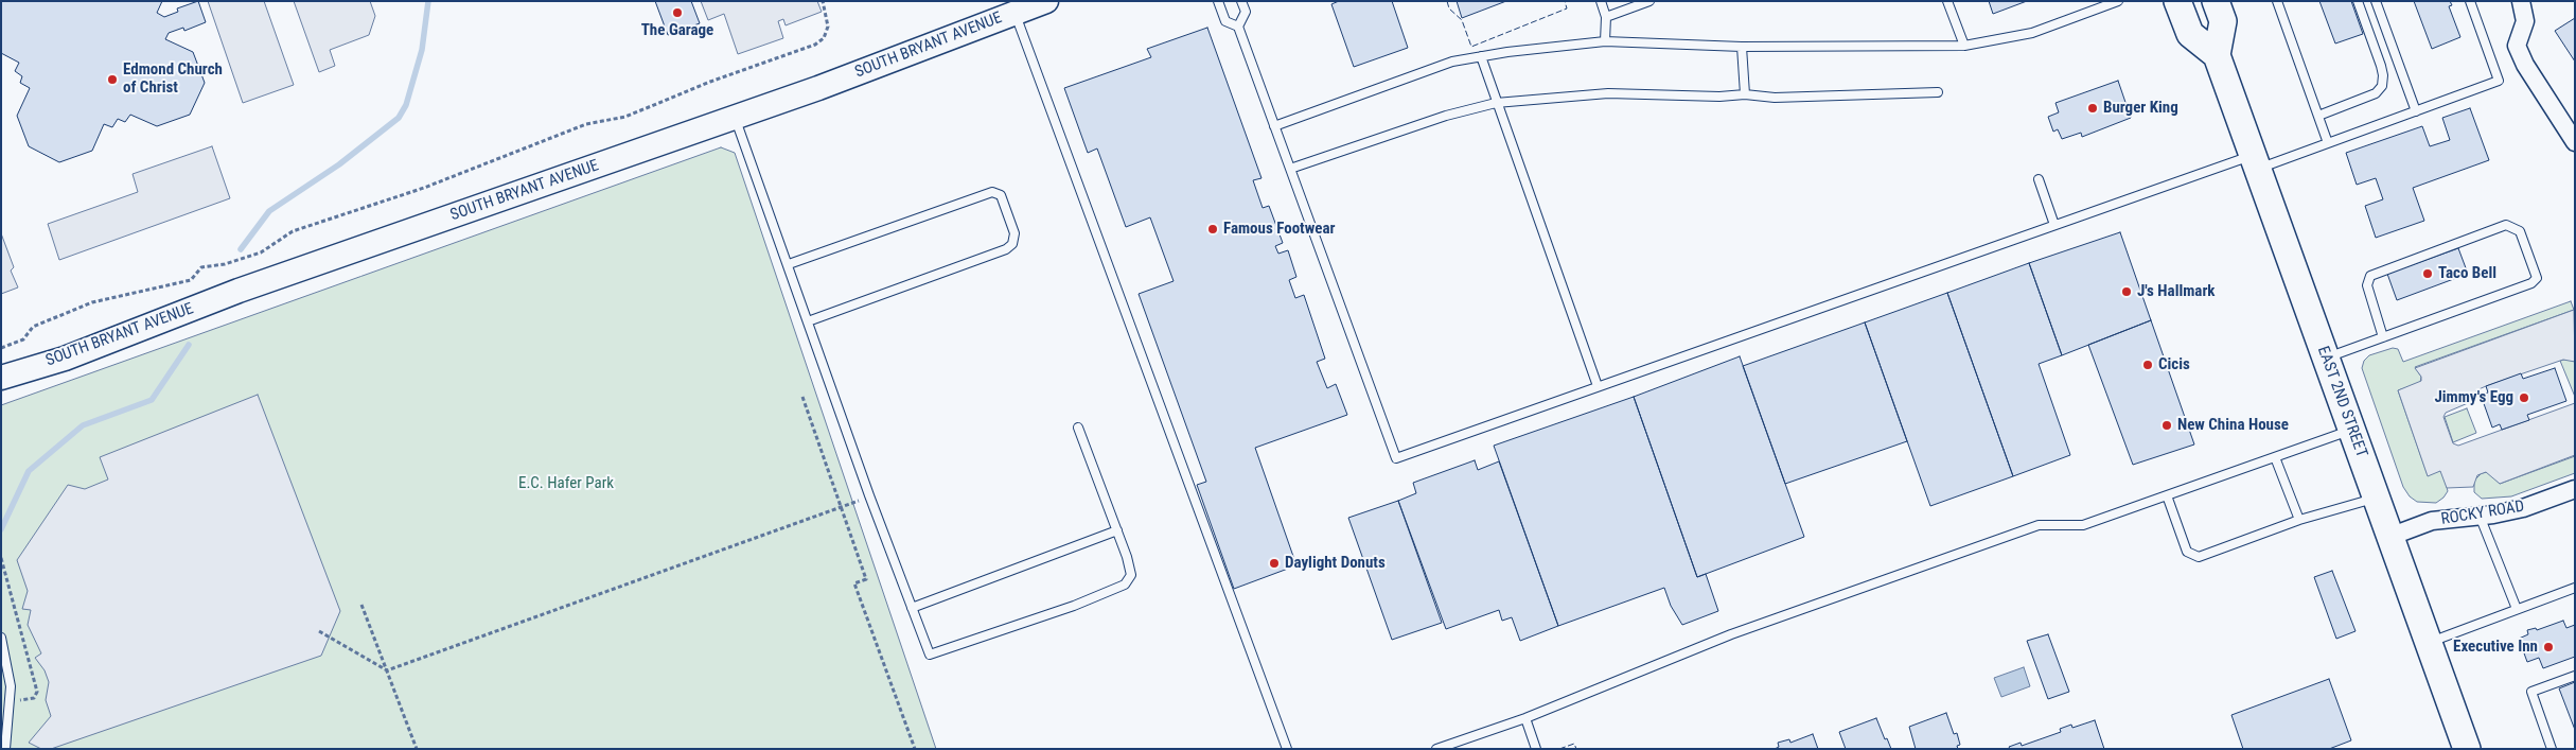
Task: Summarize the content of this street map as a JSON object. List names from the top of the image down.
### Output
{
  "streets": {
    "main road": ["SOUTH BRYANT AVENUE", "EAST 2ND STREET"],
    "street": ["ROCKY ROAD"]
  },
  "crossings": [
    ["EAST 2ND STREET", "ROCKY ROAD"]
  ],
  "parks": ["E.C. Hafer Park"],
  "places": [
    "The Garage",
    "Edmond Church of Christ",
    "Burger King",
    "Famous Footwear",
    "Taco Bell",
    "J's Hallmark",
    "Cicis",
    "Jimmy's Egg",
    "New China House",
    "Daylight Donuts",
    "Executive Inn"
  ]
}
